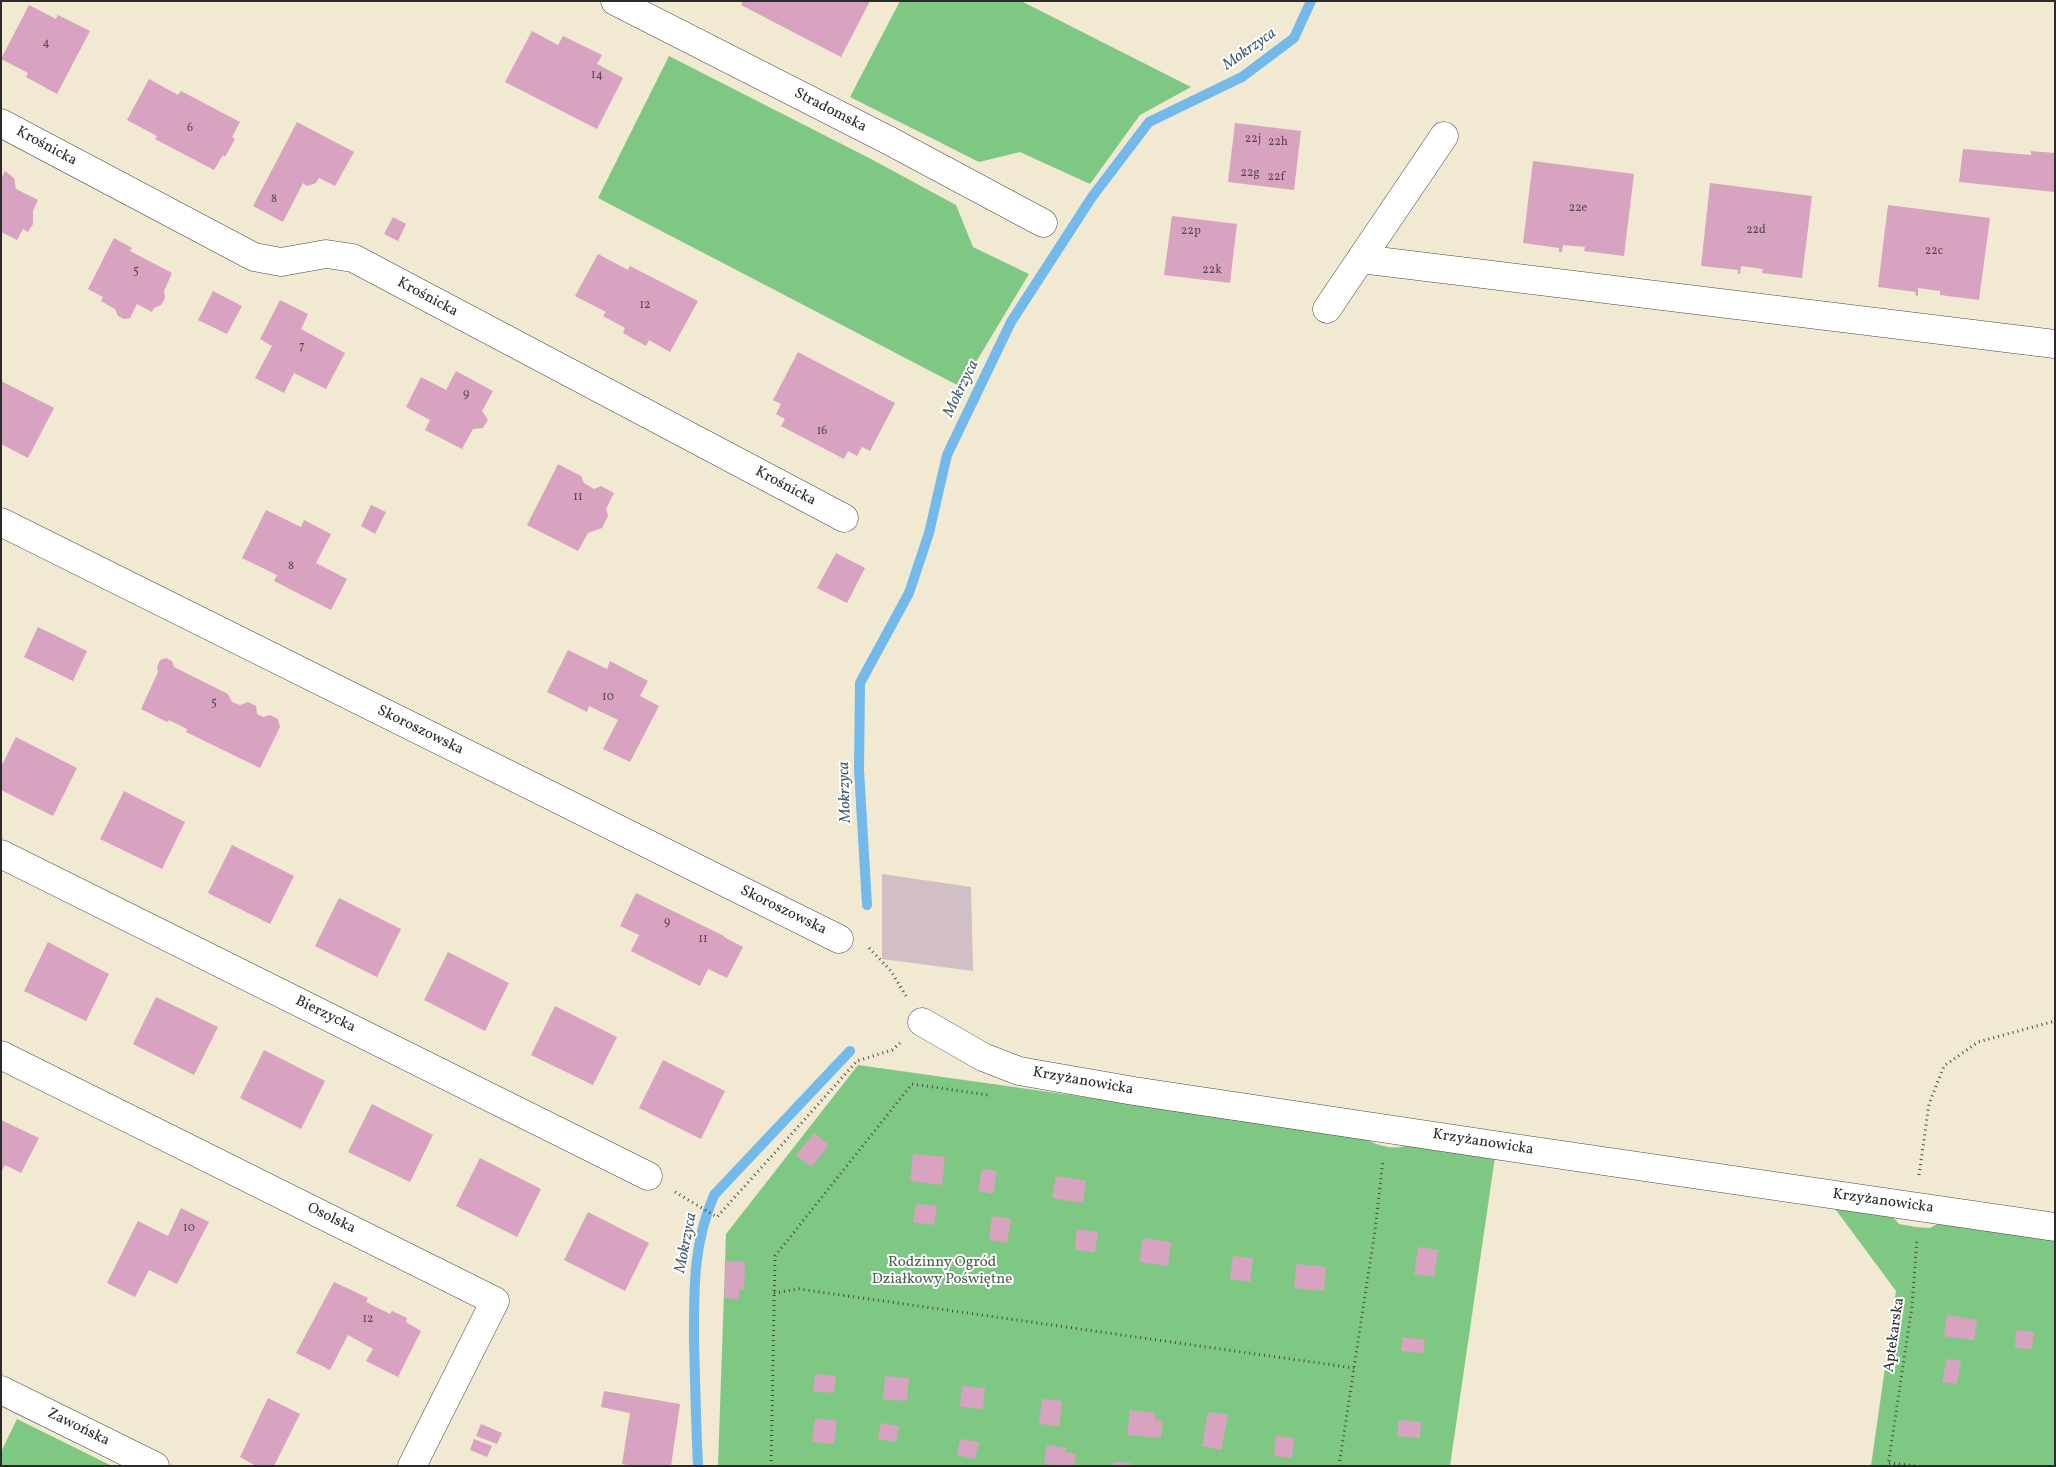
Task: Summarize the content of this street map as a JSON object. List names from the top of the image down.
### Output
{
  "streets": {
    "street": [
      "Stradomska",
      "Krośnicka",
      "Skoroszowska",
      "Bierzycka",
      "Krzyżanowicka",
      "Osolska",
      "Zawońska"
    ],
    "path": ["Aptekarska"]
  },
  "crossings": [
    ["Krzyżanowicka", "Aptekarska"]
  ],
  "water": ["Mokrzyca"],
  "parks": ["Rodzinny Ogród Działkowy Poświętne"],
  "house_numbers": [
    "4",
    "14",
    "6",
    "22j",
    "22h",
    "22g",
    "22f",
    "8",
    "22e",
    "22d",
    "22p",
    "22c",
    "22k",
    "5",
    "12",
    "7",
    "9",
    "16",
    "11",
    "8",
    "10",
    "5",
    "9",
    "11",
    "10",
    "12"
  ]
}
